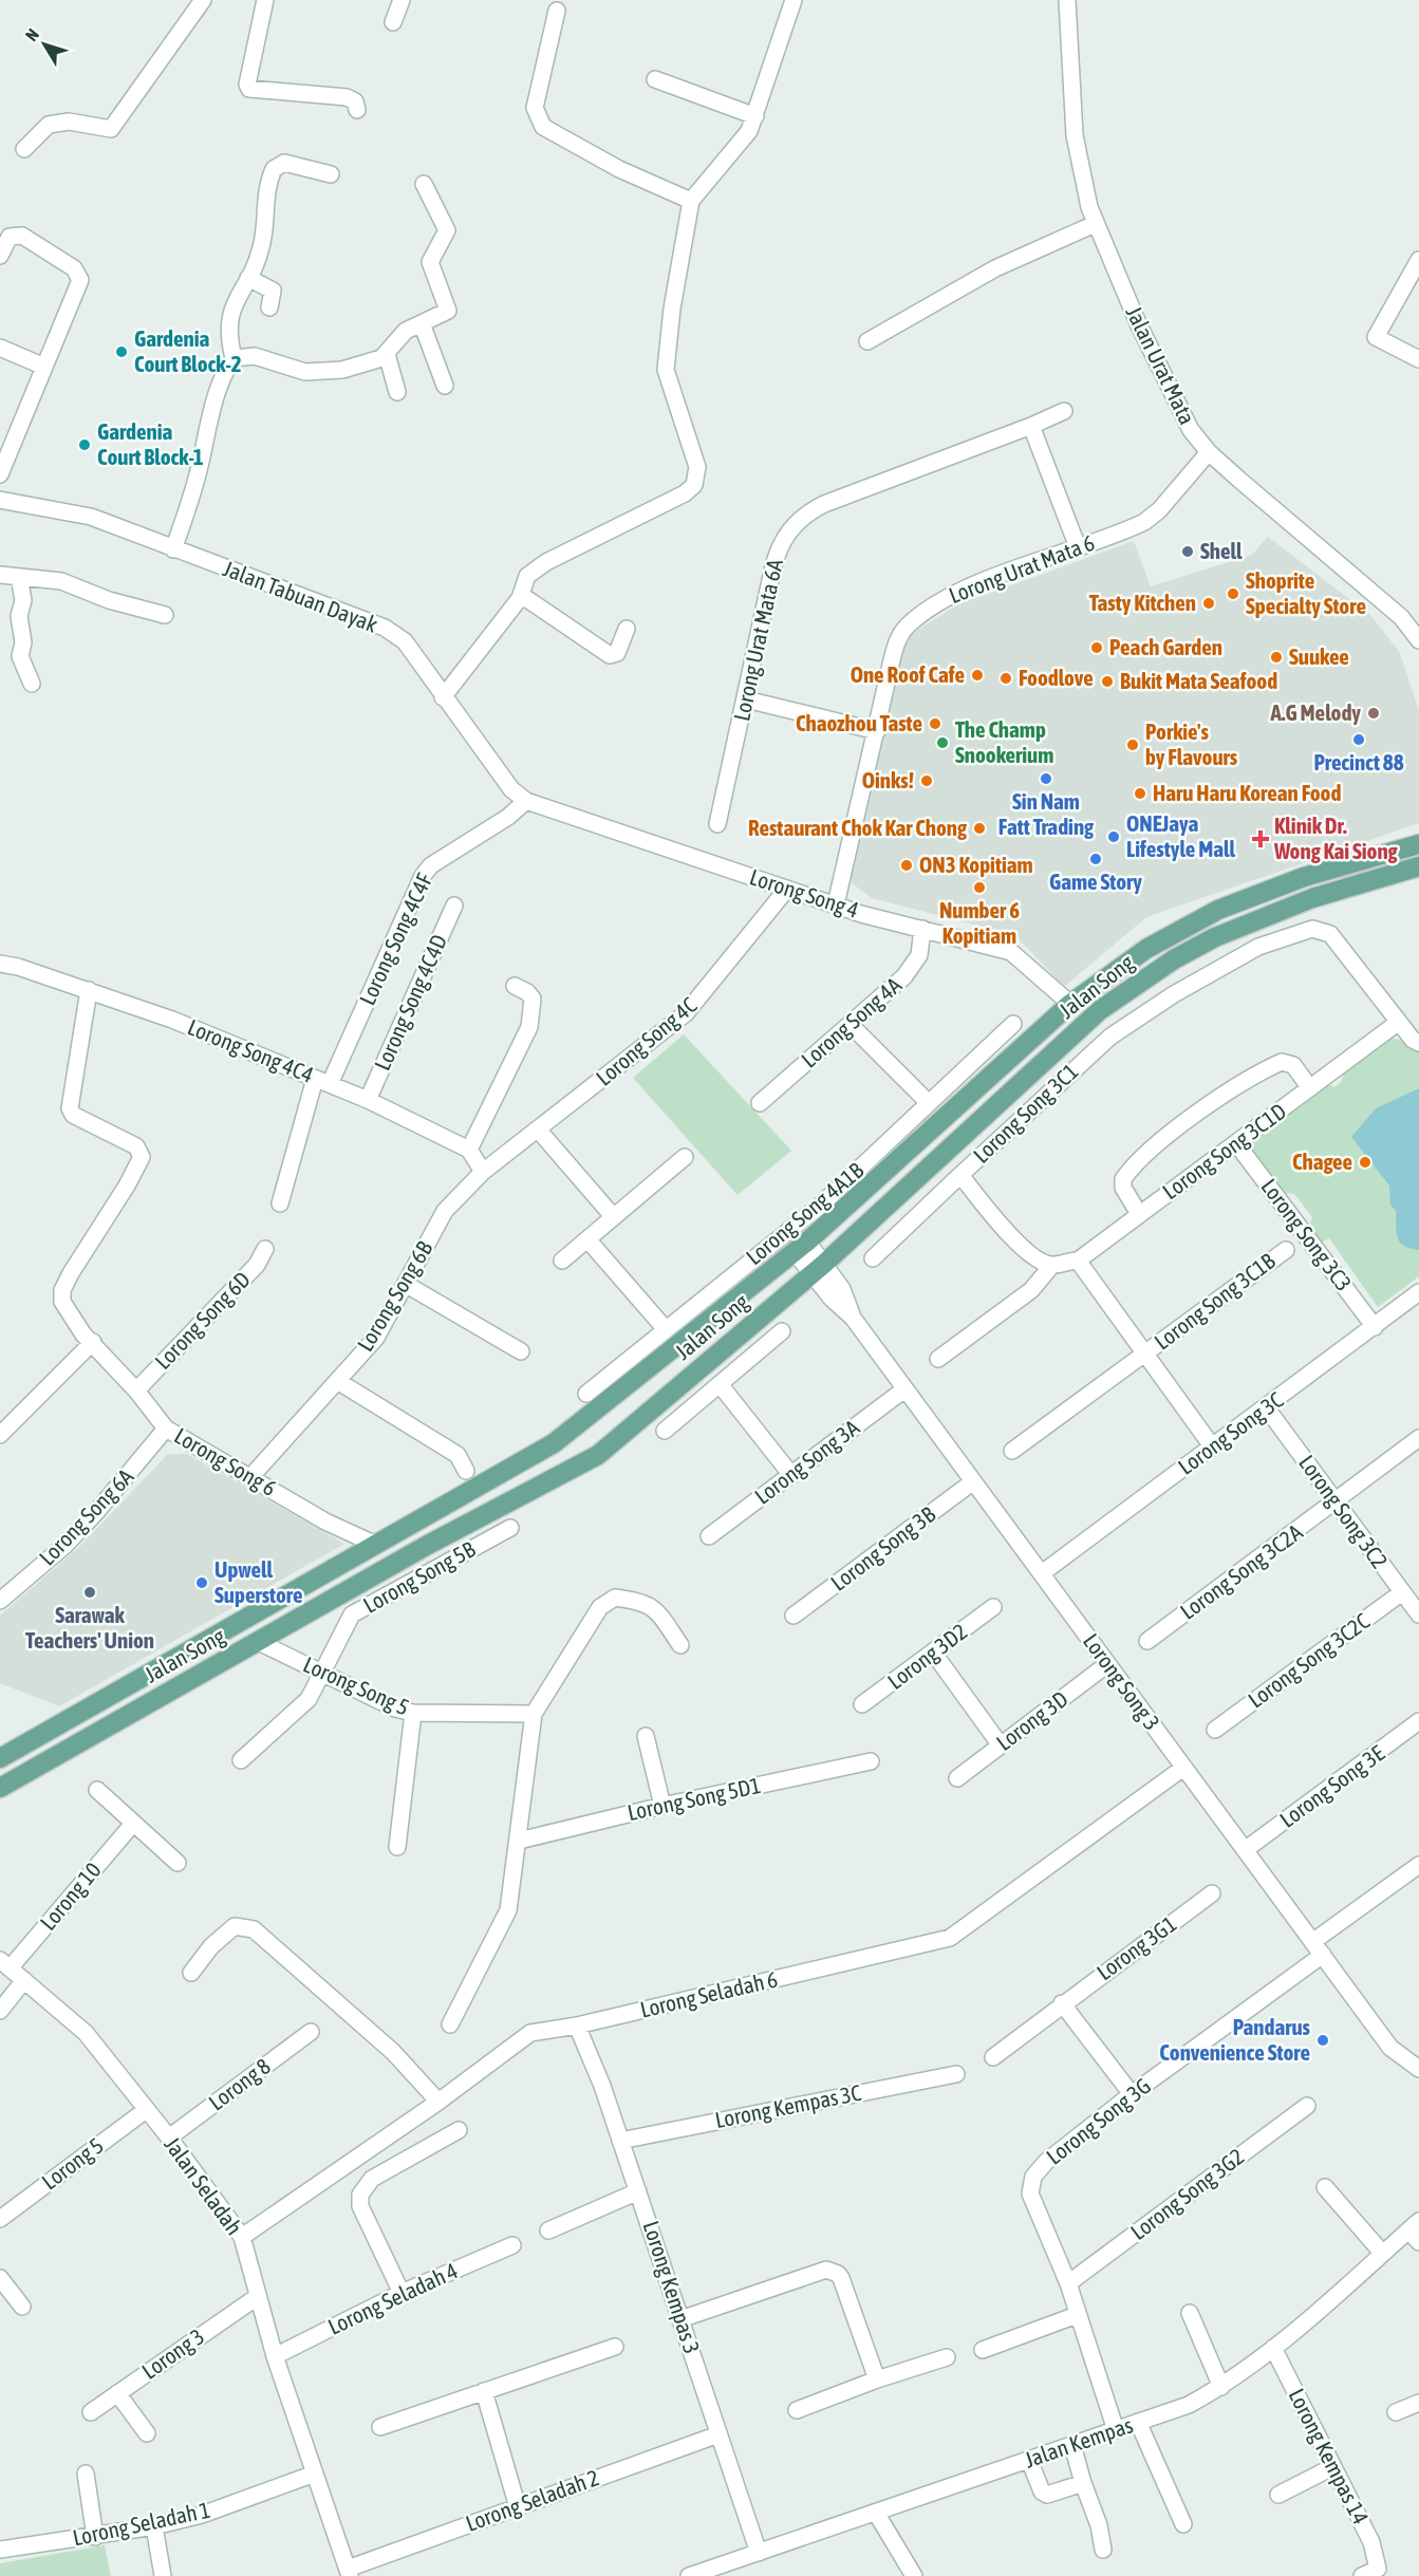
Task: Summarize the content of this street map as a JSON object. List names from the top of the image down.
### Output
{
  "streets": {
    "main road": ["Jalan Song"],
    "street": [
      "Jalan Urat Mata",
      "Lorong Urat Mata 6",
      "Jalan Tabuan Dayak",
      "Lorong Urat Mata 6A",
      "Lorong Song 4",
      "Lorong Song 4C4F",
      "Lorong Song 4C4D",
      "Lorong Song 4A",
      "Lorong Song 4C",
      "Lorong Song 4C4",
      "Lorong Song 3C1",
      "Lorong Song 3C1D",
      "Lorong Song 4A1B",
      "Lorong Song 3C3",
      "Lorong Song 6B",
      "Lorong Song 3C1B",
      "Lorong Song 6D",
      "Lorong Song 3C",
      "Lorong Song 6",
      "Lorong Song 3A",
      "Lorong Song 3C2",
      "Lorong Song 6A",
      "Lorong Song 3B",
      "Lorong Song 3C2A",
      "Lorong Song 5B",
      "Lorong 3D2",
      "Lorong Song 3C2C",
      "Lorong Song 3",
      "Lorong Song 5",
      "Lorong 3D",
      "Lorong Song 3E",
      "Lorong Song 5D1",
      "Lorong 10",
      "Lorong 3G1",
      "Lorong Seladah 6",
      "Lorong 8",
      "Lorong Kempas 3C",
      "Lorong Song 3G",
      "Lorong 5",
      "Jalan Seladah",
      "Lorong Song 3G2",
      "Lorong Kempas 3",
      "Lorong Seladah 4",
      "Lorong 3",
      "Jalan Kempas",
      "Lorong Kempas 14",
      "Lorong Seladah 2",
      "Lorong Seladah 1"
    ]
  },
  "crossings": [
    ["Jalan Urat Mata", "Lorong Urat Mata 6"],
    ["Lorong Urat Mata 6", "Lorong Song 4"],
    ["Jalan Tabuan Dayak", "Lorong Song 4"],
    ["Jalan Tabuan Dayak", "Lorong Song 4C4F"],
    ["Lorong Song 4", "Lorong Song 4C4F"],
    ["Lorong Song 4", "Jalan Song"],
    ["Lorong Song 4", "Lorong Song 4A"],
    ["Lorong Song 4", "Lorong Song 4C"],
    ["Lorong Song 4C4F", "Lorong Song 4C4"],
    ["Jalan Song", "Lorong Song 6"],
    ["Jalan Song", "Lorong Song 3"],
    ["Jalan Song", "Lorong Song 5"],
    ["Lorong Song 4C4D", "Lorong Song 4C4"],
    ["Lorong Song 4C", "Lorong Song 6B"],
    ["Lorong Song 4C4", "Lorong Song 6"],
    ["Lorong Song 3C1", "Lorong Song 3C1D"],
    ["Lorong Song 3C1D", "Lorong Song 3C3"],
    ["Lorong Song 3C3", "Lorong Song 3C"],
    ["Lorong Song 6B", "Lorong Song 6"],
    ["Lorong Song 6D", "Lorong Song 6"],
    ["Lorong Song 3C", "Lorong Song 3C2"],
    ["Lorong Song 3C", "Lorong Song 3"],
    ["Lorong Song 6", "Lorong Song 6A"],
    ["Lorong Song 3A", "Lorong Song 3"],
    ["Lorong Song 3C2", "Lorong Song 3C2A"],
    ["Lorong Song 3C2", "Lorong Song 3C2C"],
    ["Lorong Song 3B", "Lorong Song 3"],
    ["Lorong Song 5B", "Lorong Song 5"],
    ["Lorong Song 3", "Lorong 3D"],
    ["Lorong Song 3", "Lorong Song 3E"],
    ["Lorong Song 3", "Lorong Seladah 6"],
    ["Lorong Song 3", "Lorong Song 3G"],
    ["Lorong 10", "Jalan Seladah"],
    ["Lorong Seladah 6", "Jalan Seladah"],
    ["Lorong Seladah 6", "Lorong Kempas 3"],
    ["Lorong 8", "Jalan Seladah"],
    ["Lorong Kempas 3C", "Lorong Kempas 3"],
    ["Lorong Song 3G", "Lorong Song 3G2"],
    ["Lorong Song 3G", "Jalan Kempas"],
    ["Lorong 5", "Jalan Seladah"],
    ["Jalan Seladah", "Lorong Seladah 4"],
    ["Jalan Seladah", "Lorong 3"],
    ["Jalan Seladah", "Lorong Seladah 2"],
    ["Jalan Seladah", "Lorong Seladah 1"],
    ["Lorong Kempas 3", "Jalan Kempas"],
    ["Lorong Kempas 3", "Lorong Seladah 2"],
    ["Jalan Kempas", "Lorong Kempas 14"]
  ],
  "places": {
    "other": [
      "Gardenia Court Block-2",
      "Gardenia Court Block-1",
      "Shell",
      "Shoprite Specialty Store",
      "Tasty Kitchen",
      "Peach Garden",
      "Suukee",
      "One Roof Cafe",
      "Foodlove",
      "Bukit Mata Seafood",
      "A.G Melody",
      "Chaozhou Taste",
      "Precinct 88",
      "The Champ Snookerium",
      "Porkie's by Flavours",
      "Sin Nam Fatt Trading",
      "Oinks!",
      "Haru Haru Korean Food",
      "Restaurant Chok Kar Chong",
      "ONEJaya Lifestyle Mall",
      "Game Story",
      "ON3 Kopitiam",
      "Number 6 Kopitiam",
      "Chagee",
      "Upwell Superstore",
      "Sarawak Teachers' Union",
      "Pandarus Convenience Store"
    ],
    "health": ["Klinik Dr. Wong Kai Siong"]
  },
  "north": "top left"
}
